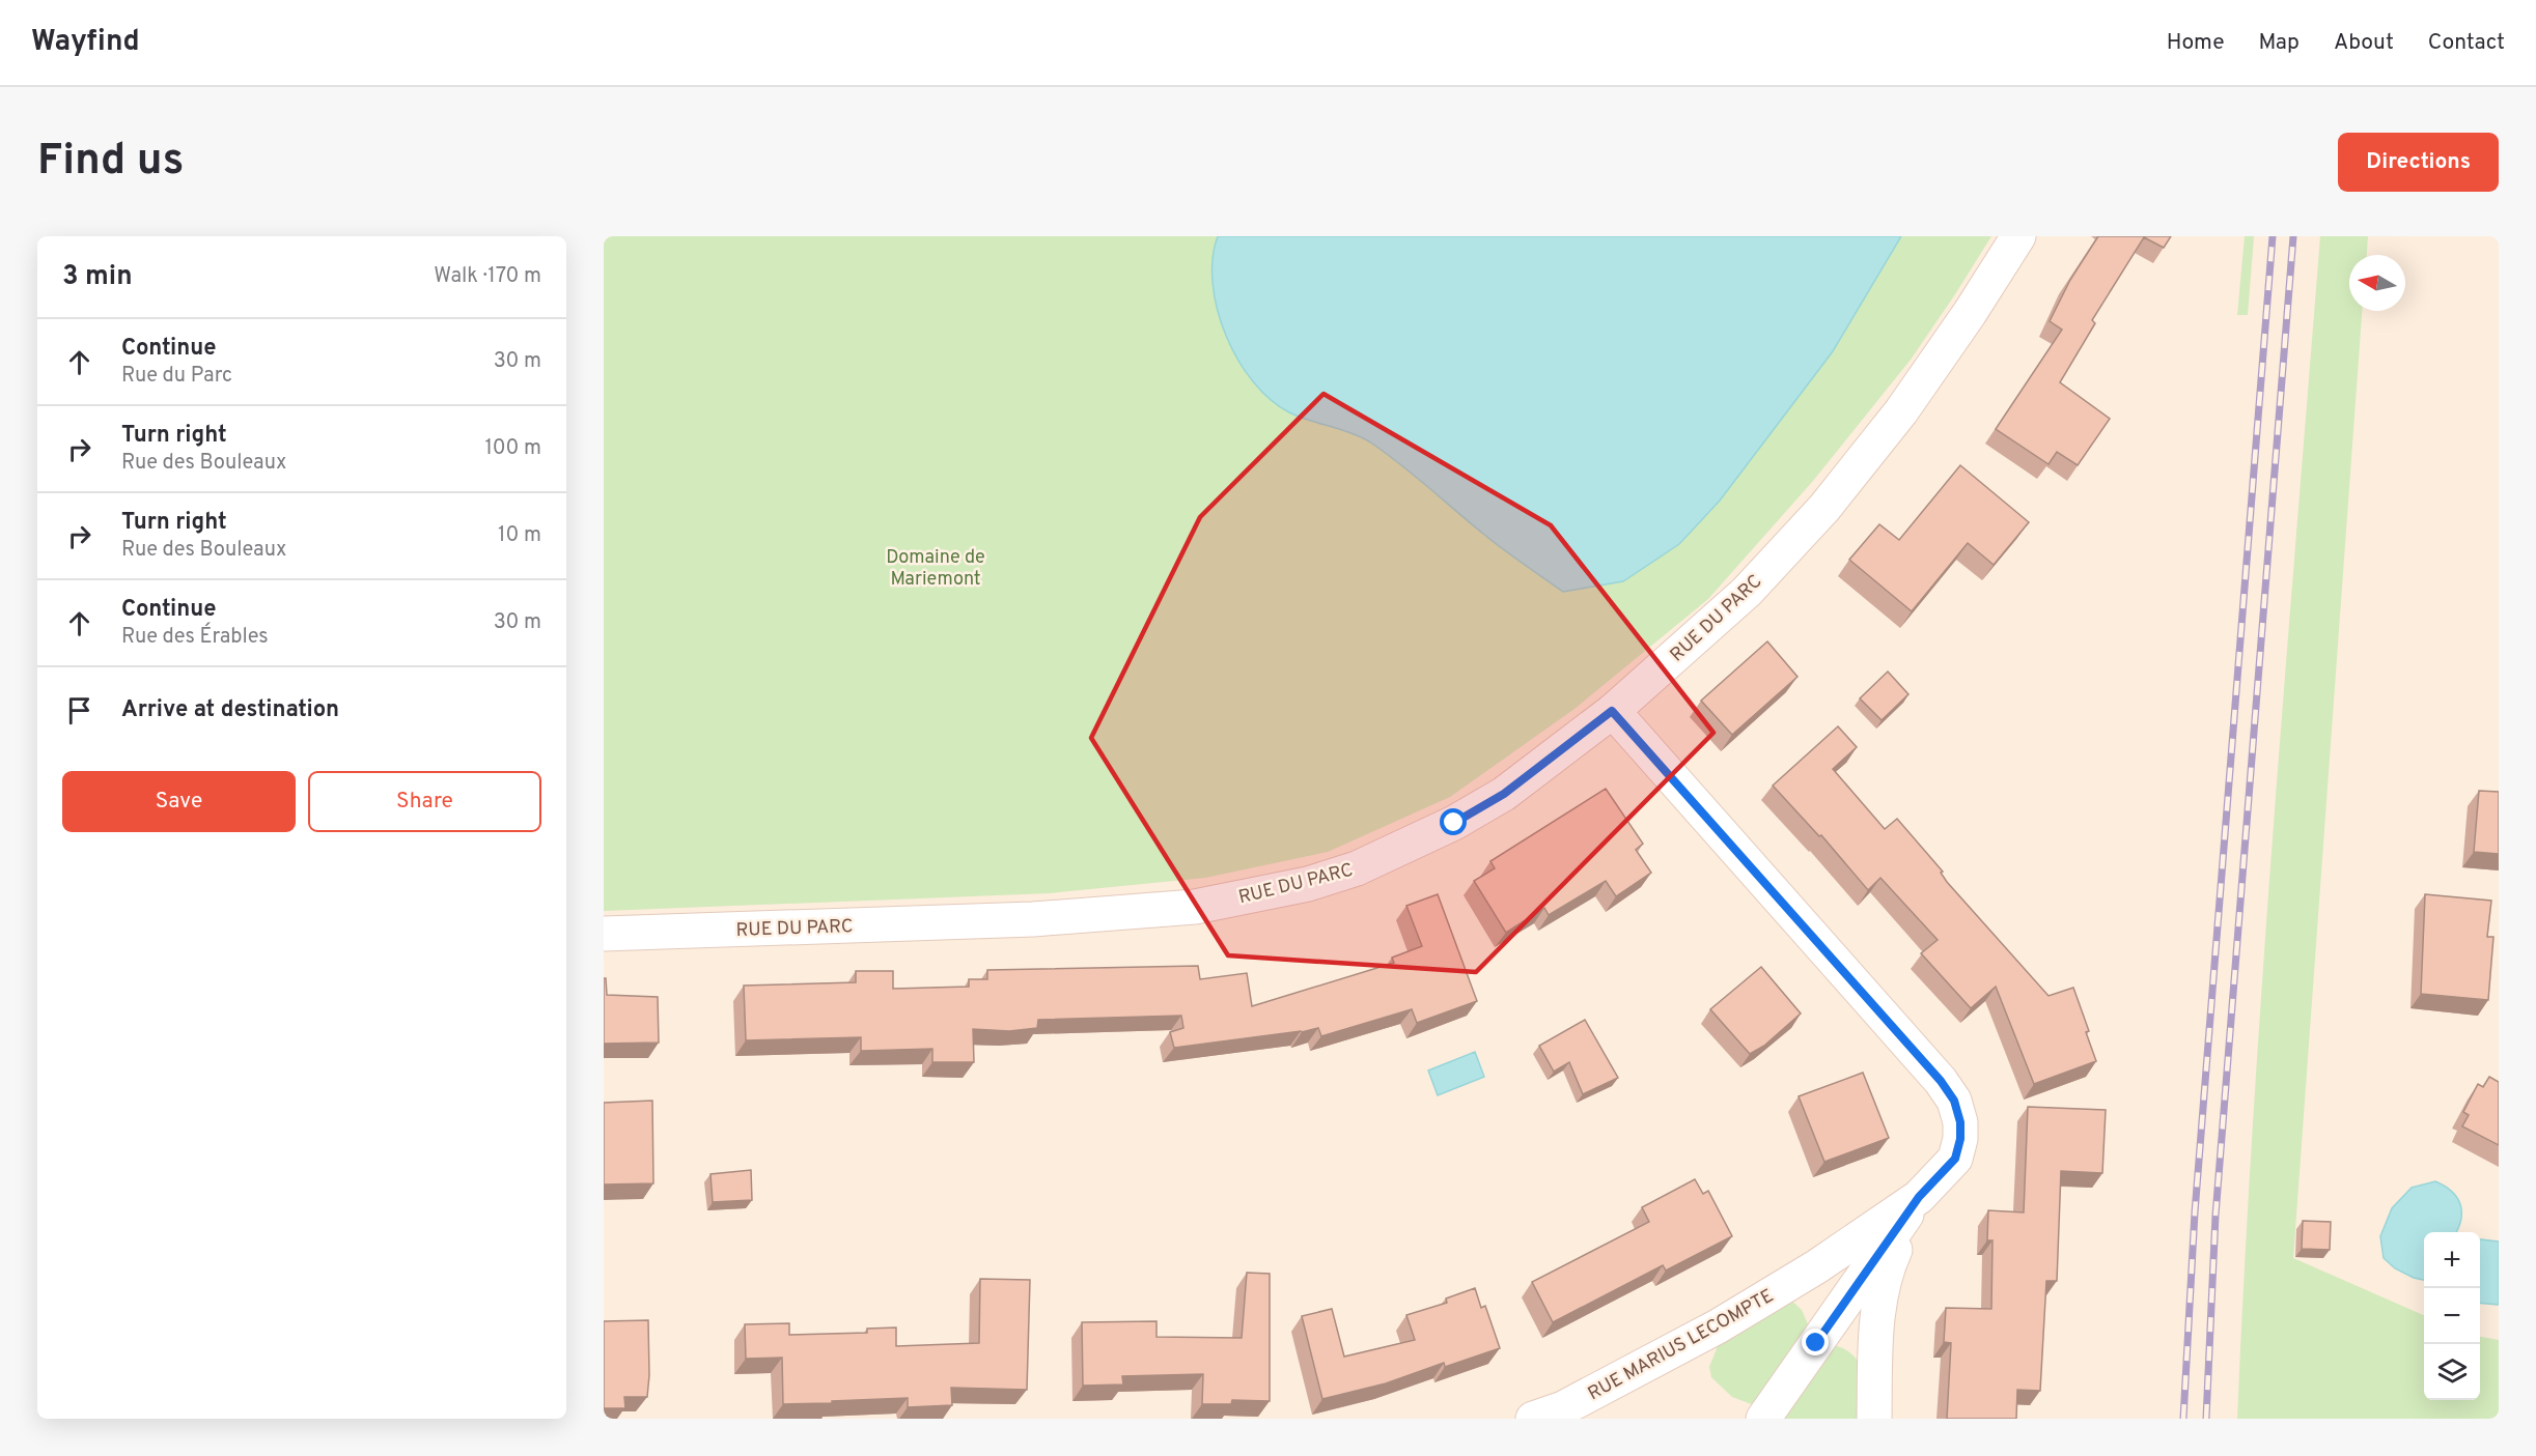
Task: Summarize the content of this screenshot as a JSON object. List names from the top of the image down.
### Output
{
  "streets": {
    "street": ["RUE DU PARC", "RUE MARIUS LECOMPTE"]
  },
  "parks": ["Domaine de Mariemont"],
  "north": "left",
  "page": {
    "header": "Wayfind",
    "nav": [
      "Home",
      "Map",
      "About",
      "Contact"
    ],
    "buttons": [
      "Directions",
      ["Save", "Share"]
    ],
    "title": "Find us",
    "heading": ["3 min", "Walk · 170 m"],
    "list": [
      ["Continue", "Rue du Parc", "30 m"],
      ["Turn right", "Rue des Bouleaux", "100 m"],
      ["Turn right", "Rue des Bouleaux", "10 m"],
      ["Continue", "Rue des Érables", "30 m"],
      "Arrive at destination"
    ],
    "map_buttons": ["+", "−"]
  }
}
